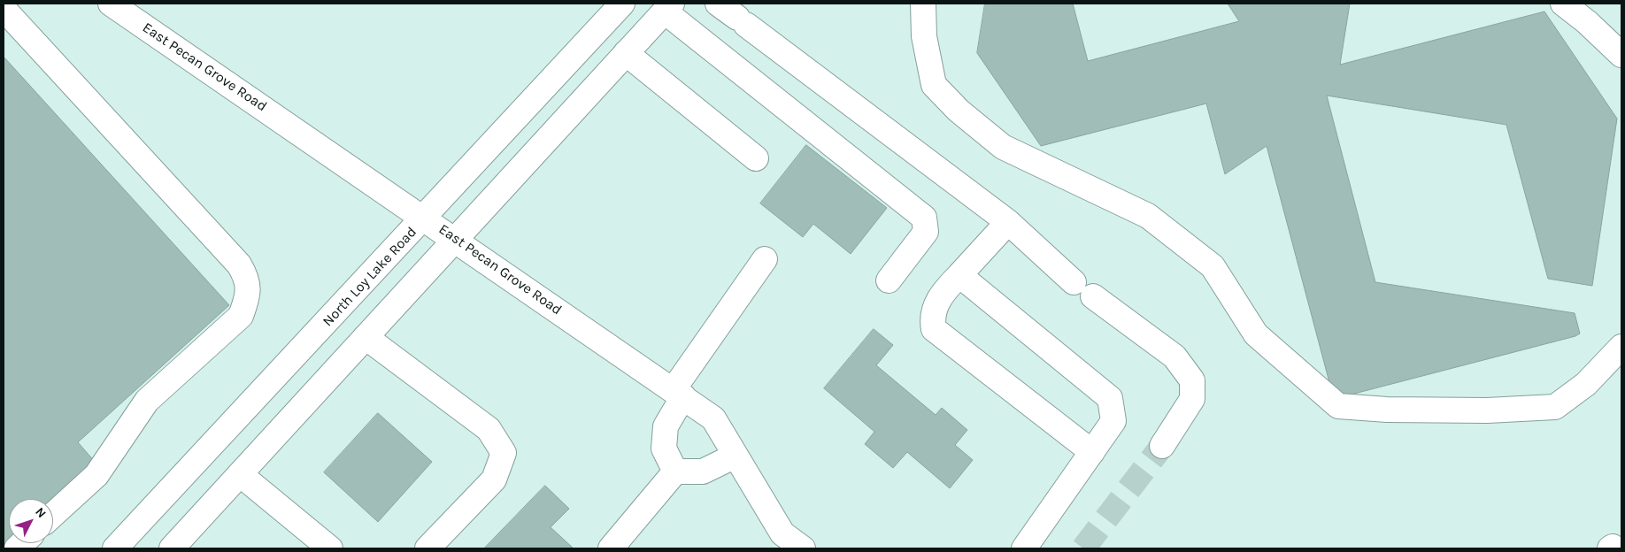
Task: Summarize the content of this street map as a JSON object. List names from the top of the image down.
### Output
{
  "streets": {
    "main road": ["East Pecan Grove Road", "North Loy Lake Road"]
  },
  "crossings": [
    ["East Pecan Grove Road", "North Loy Lake Road"]
  ],
  "north": "top right"
}
